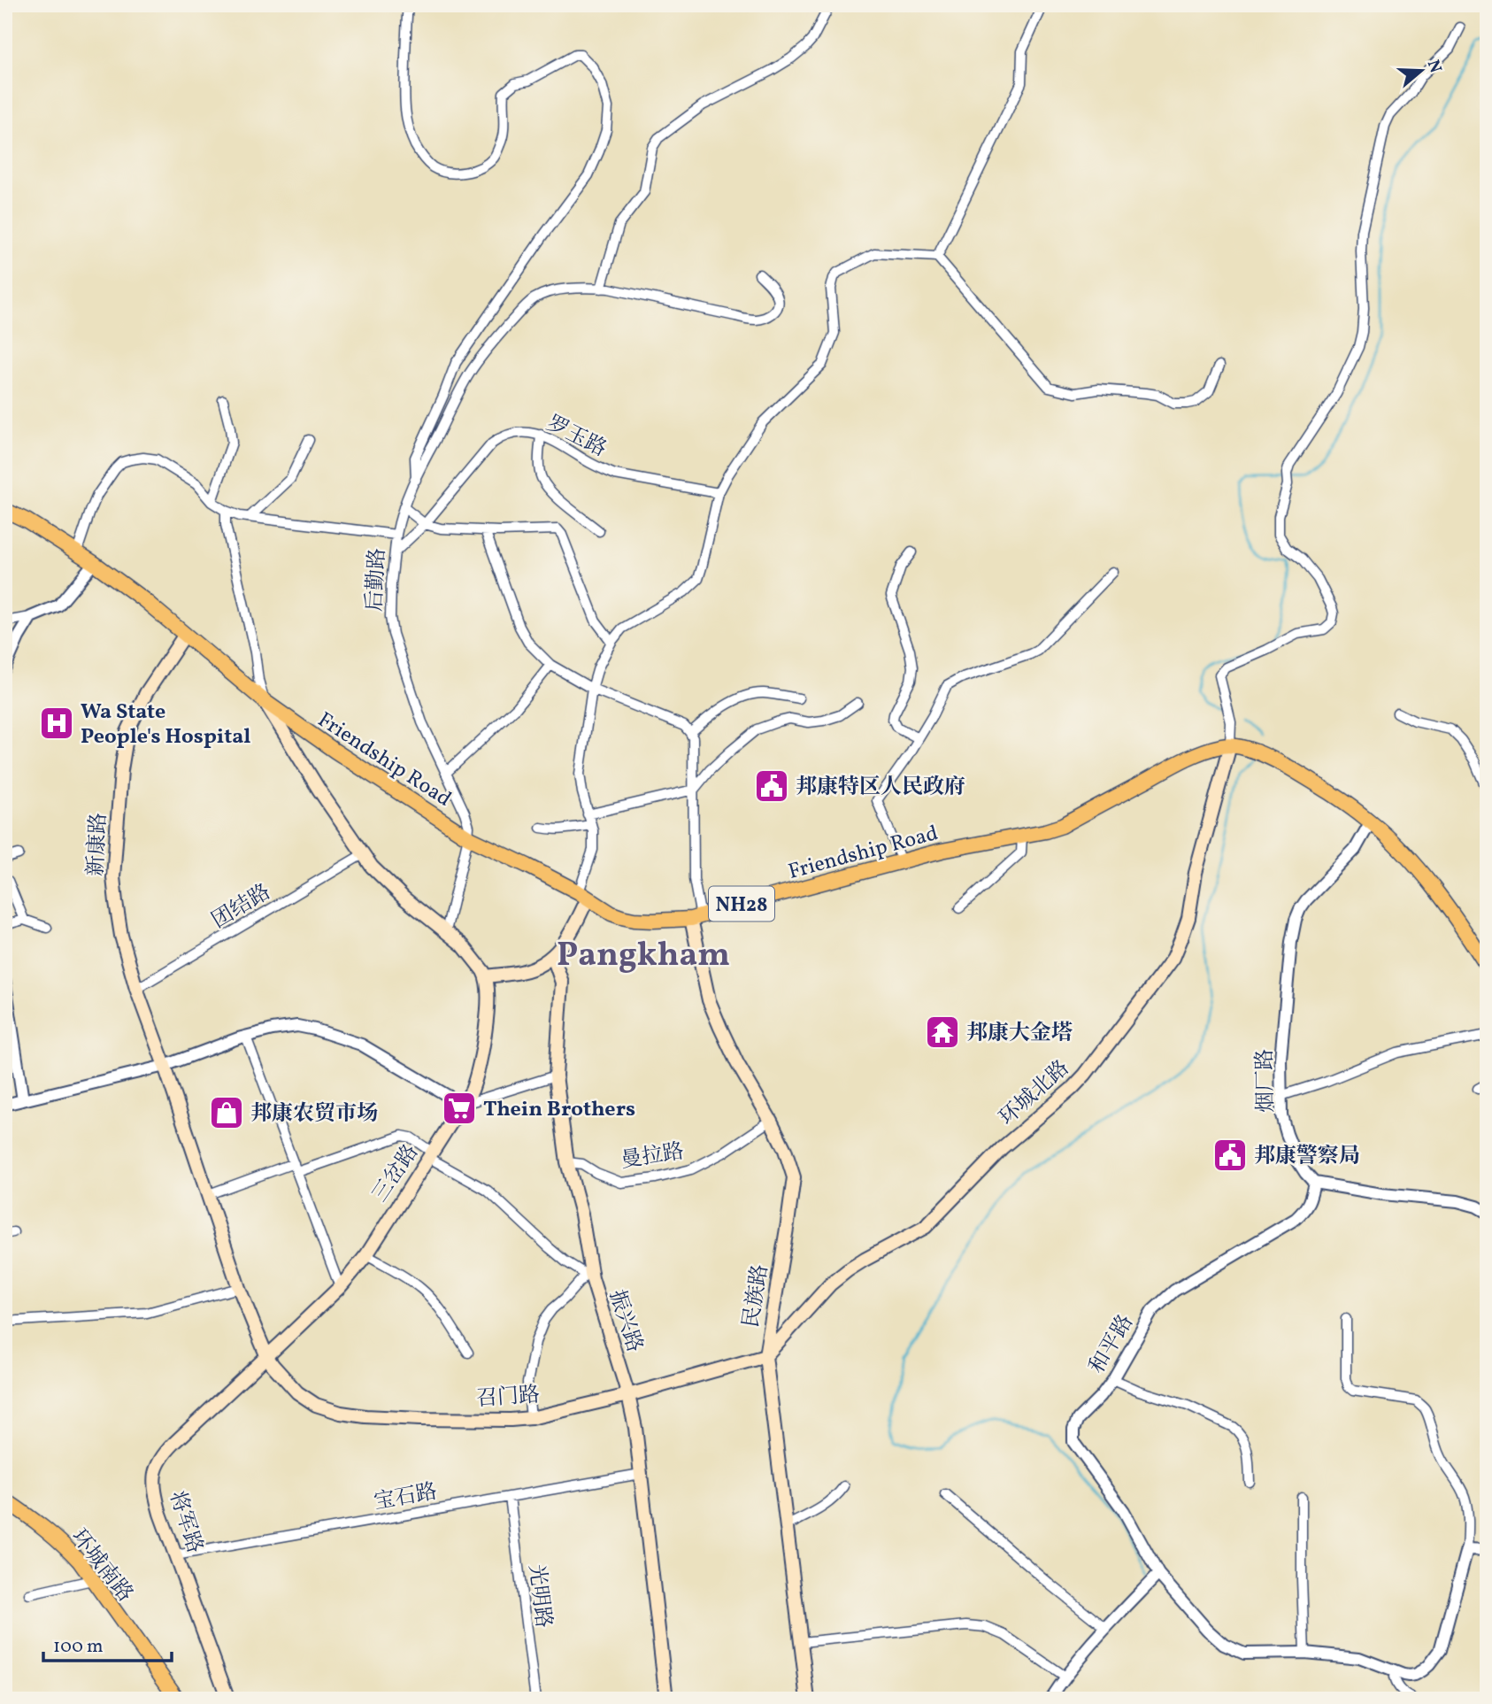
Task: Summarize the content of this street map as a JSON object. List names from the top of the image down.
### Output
{
  "streets": {
    "main road": [
      "Friendship Road",
      "新康路",
      "NH28",
      "环城北路",
      "三岔路",
      "民族路",
      "振兴路",
      "召门路",
      "将军路",
      "环城南路"
    ],
    "street": [
      "罗玉路",
      "后勤路",
      "团结路",
      "烟厂路",
      "曼拉路",
      "和平路",
      "宝石路",
      "光明路"
    ]
  },
  "crossings": [
    ["罗玉路", "后勤路"],
    ["后勤路", "Friendship Road"],
    ["Friendship Road", "新康路"],
    ["Friendship Road", "环城北路"],
    ["Friendship Road", "民族路"],
    ["新康路", "团结路"],
    ["新康路", "三岔路"],
    ["新康路", "召门路"],
    ["新康路", "将军路"],
    ["烟厂路", "和平路"],
    ["环城北路", "民族路"],
    ["环城北路", "召门路"],
    ["曼拉路", "民族路"],
    ["曼拉路", "振兴路"],
    ["三岔路", "召门路"],
    ["三岔路", "将军路"],
    ["民族路", "召门路"],
    ["振兴路", "召门路"],
    ["振兴路", "宝石路"],
    ["召门路", "将军路"],
    ["宝石路", "将军路"],
    ["宝石路", "光明路"]
  ],
  "districts": ["Pangkham"],
  "places": {
    "hospital": ["Wa State People's Hospital"],
    "public building": ["邦康特区人民政府", "邦康警察局"],
    "temple": ["邦康大金塔"],
    "supermarket": ["Thein Brothers"],
    "shop": ["邦康农贸市场"]
  },
  "scale_bar": "100 m",
  "north": "right"
}
